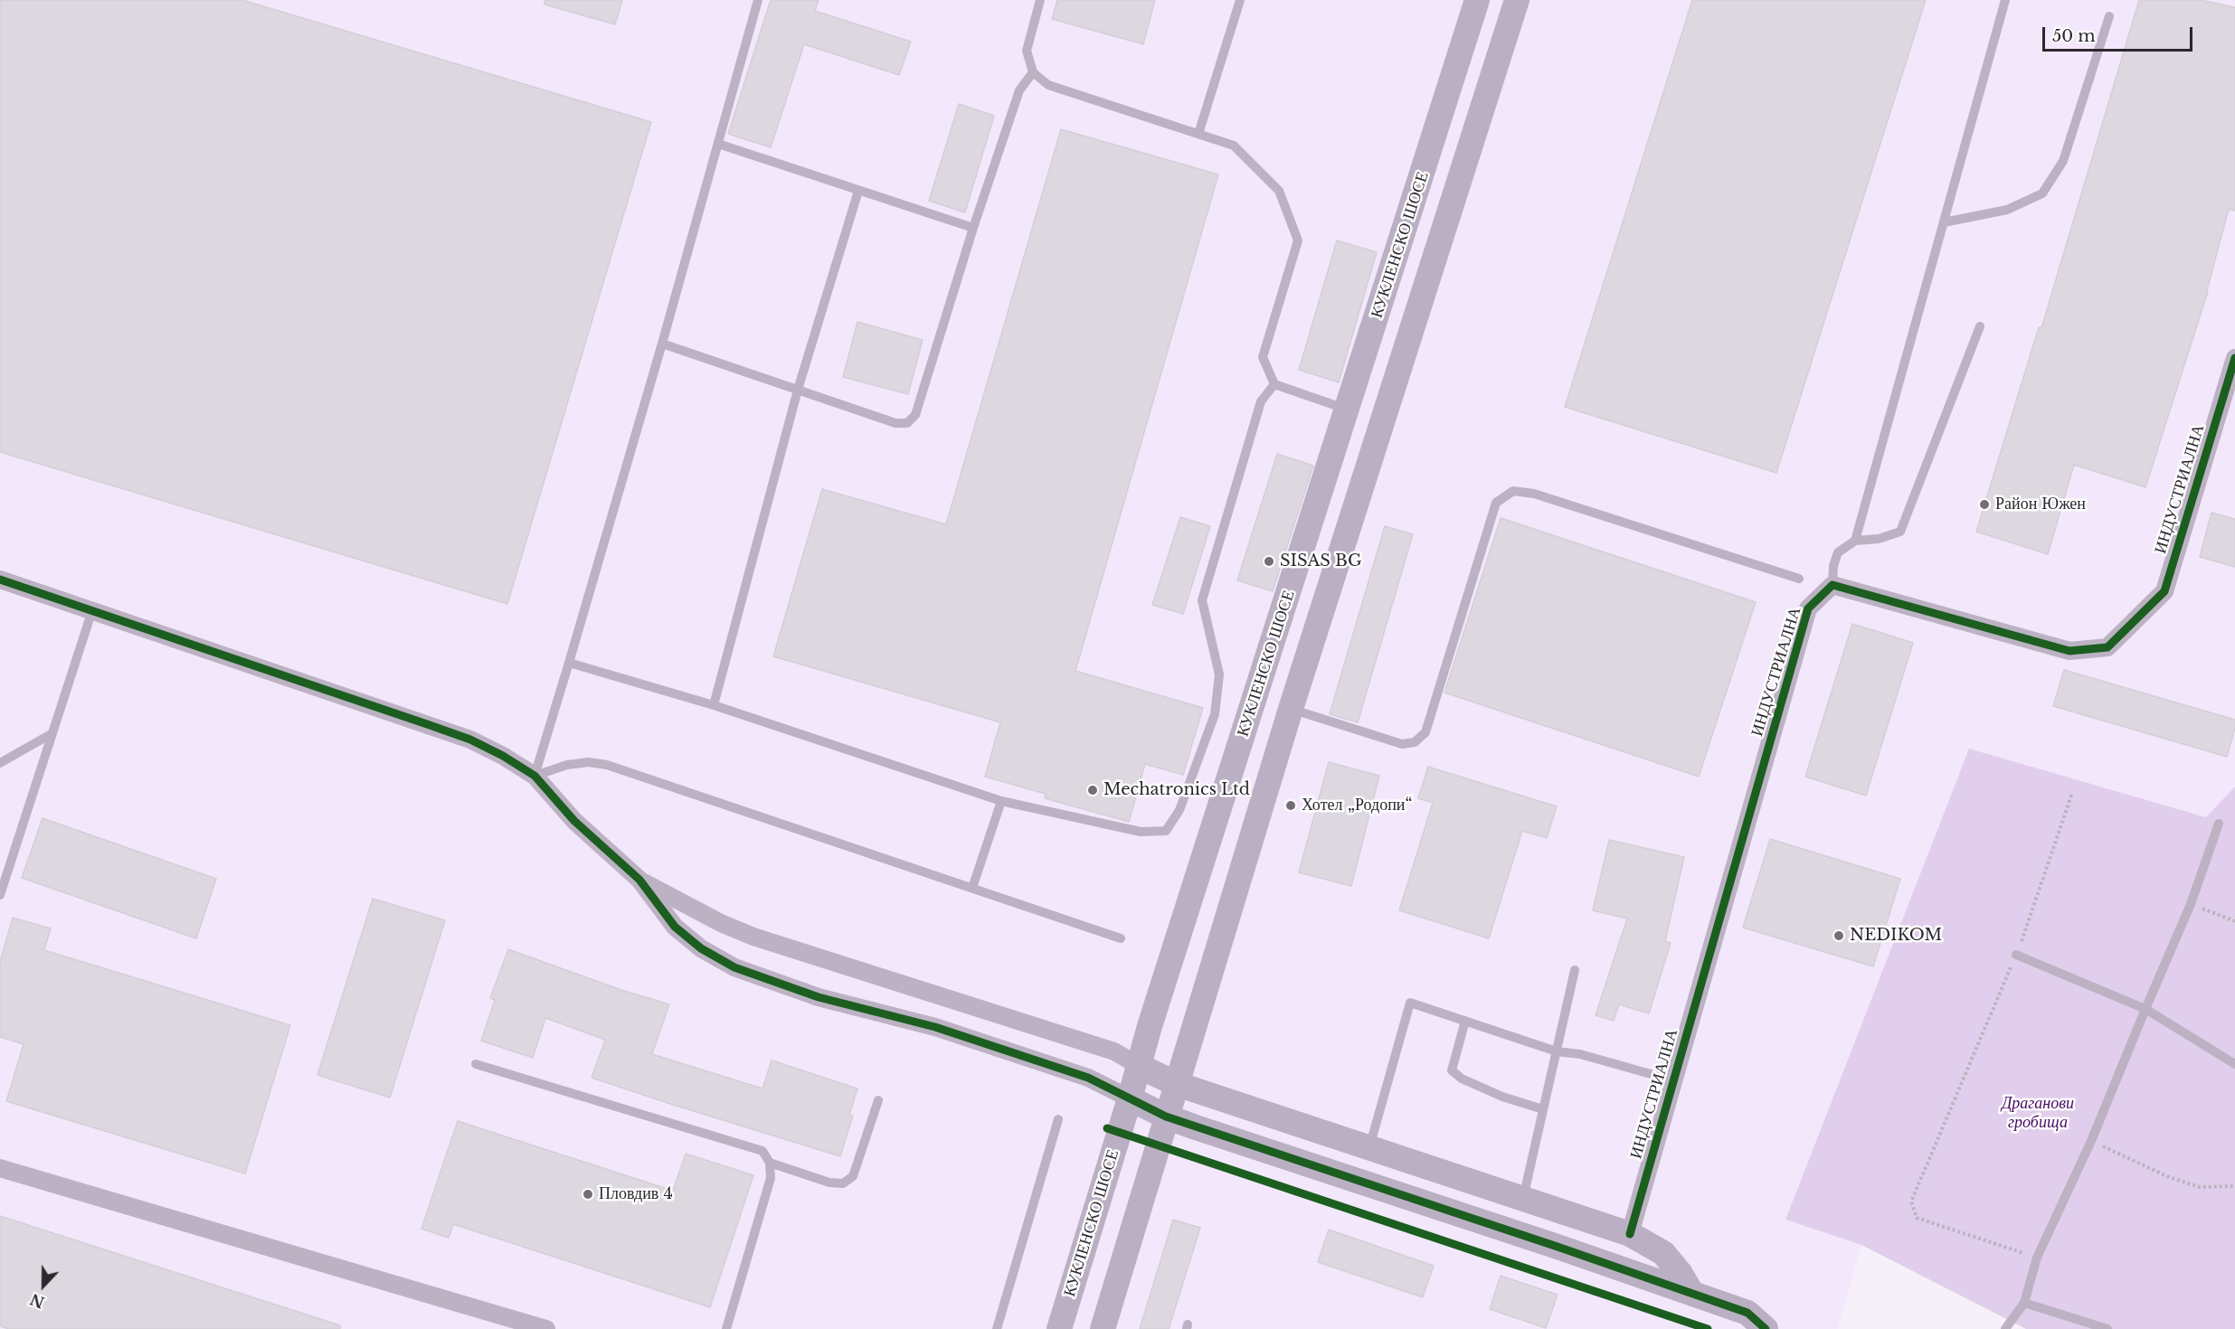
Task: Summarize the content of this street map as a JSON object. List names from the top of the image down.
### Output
{
  "streets": {
    "main road": ["КУКЛЕНСКО ШОСЕ"],
    "street": ["ИНДУСТРИАЛНА"]
  },
  "parks": ["Драганови гробища"],
  "places": [
    "Район Южен",
    "SISAS BG",
    "Mechatronics Ltd",
    "Хотел „Родопи“",
    "NEDIKOM",
    "Пловдив 4"
  ],
  "scale_bar": "50 m",
  "north": "bottom"
}
